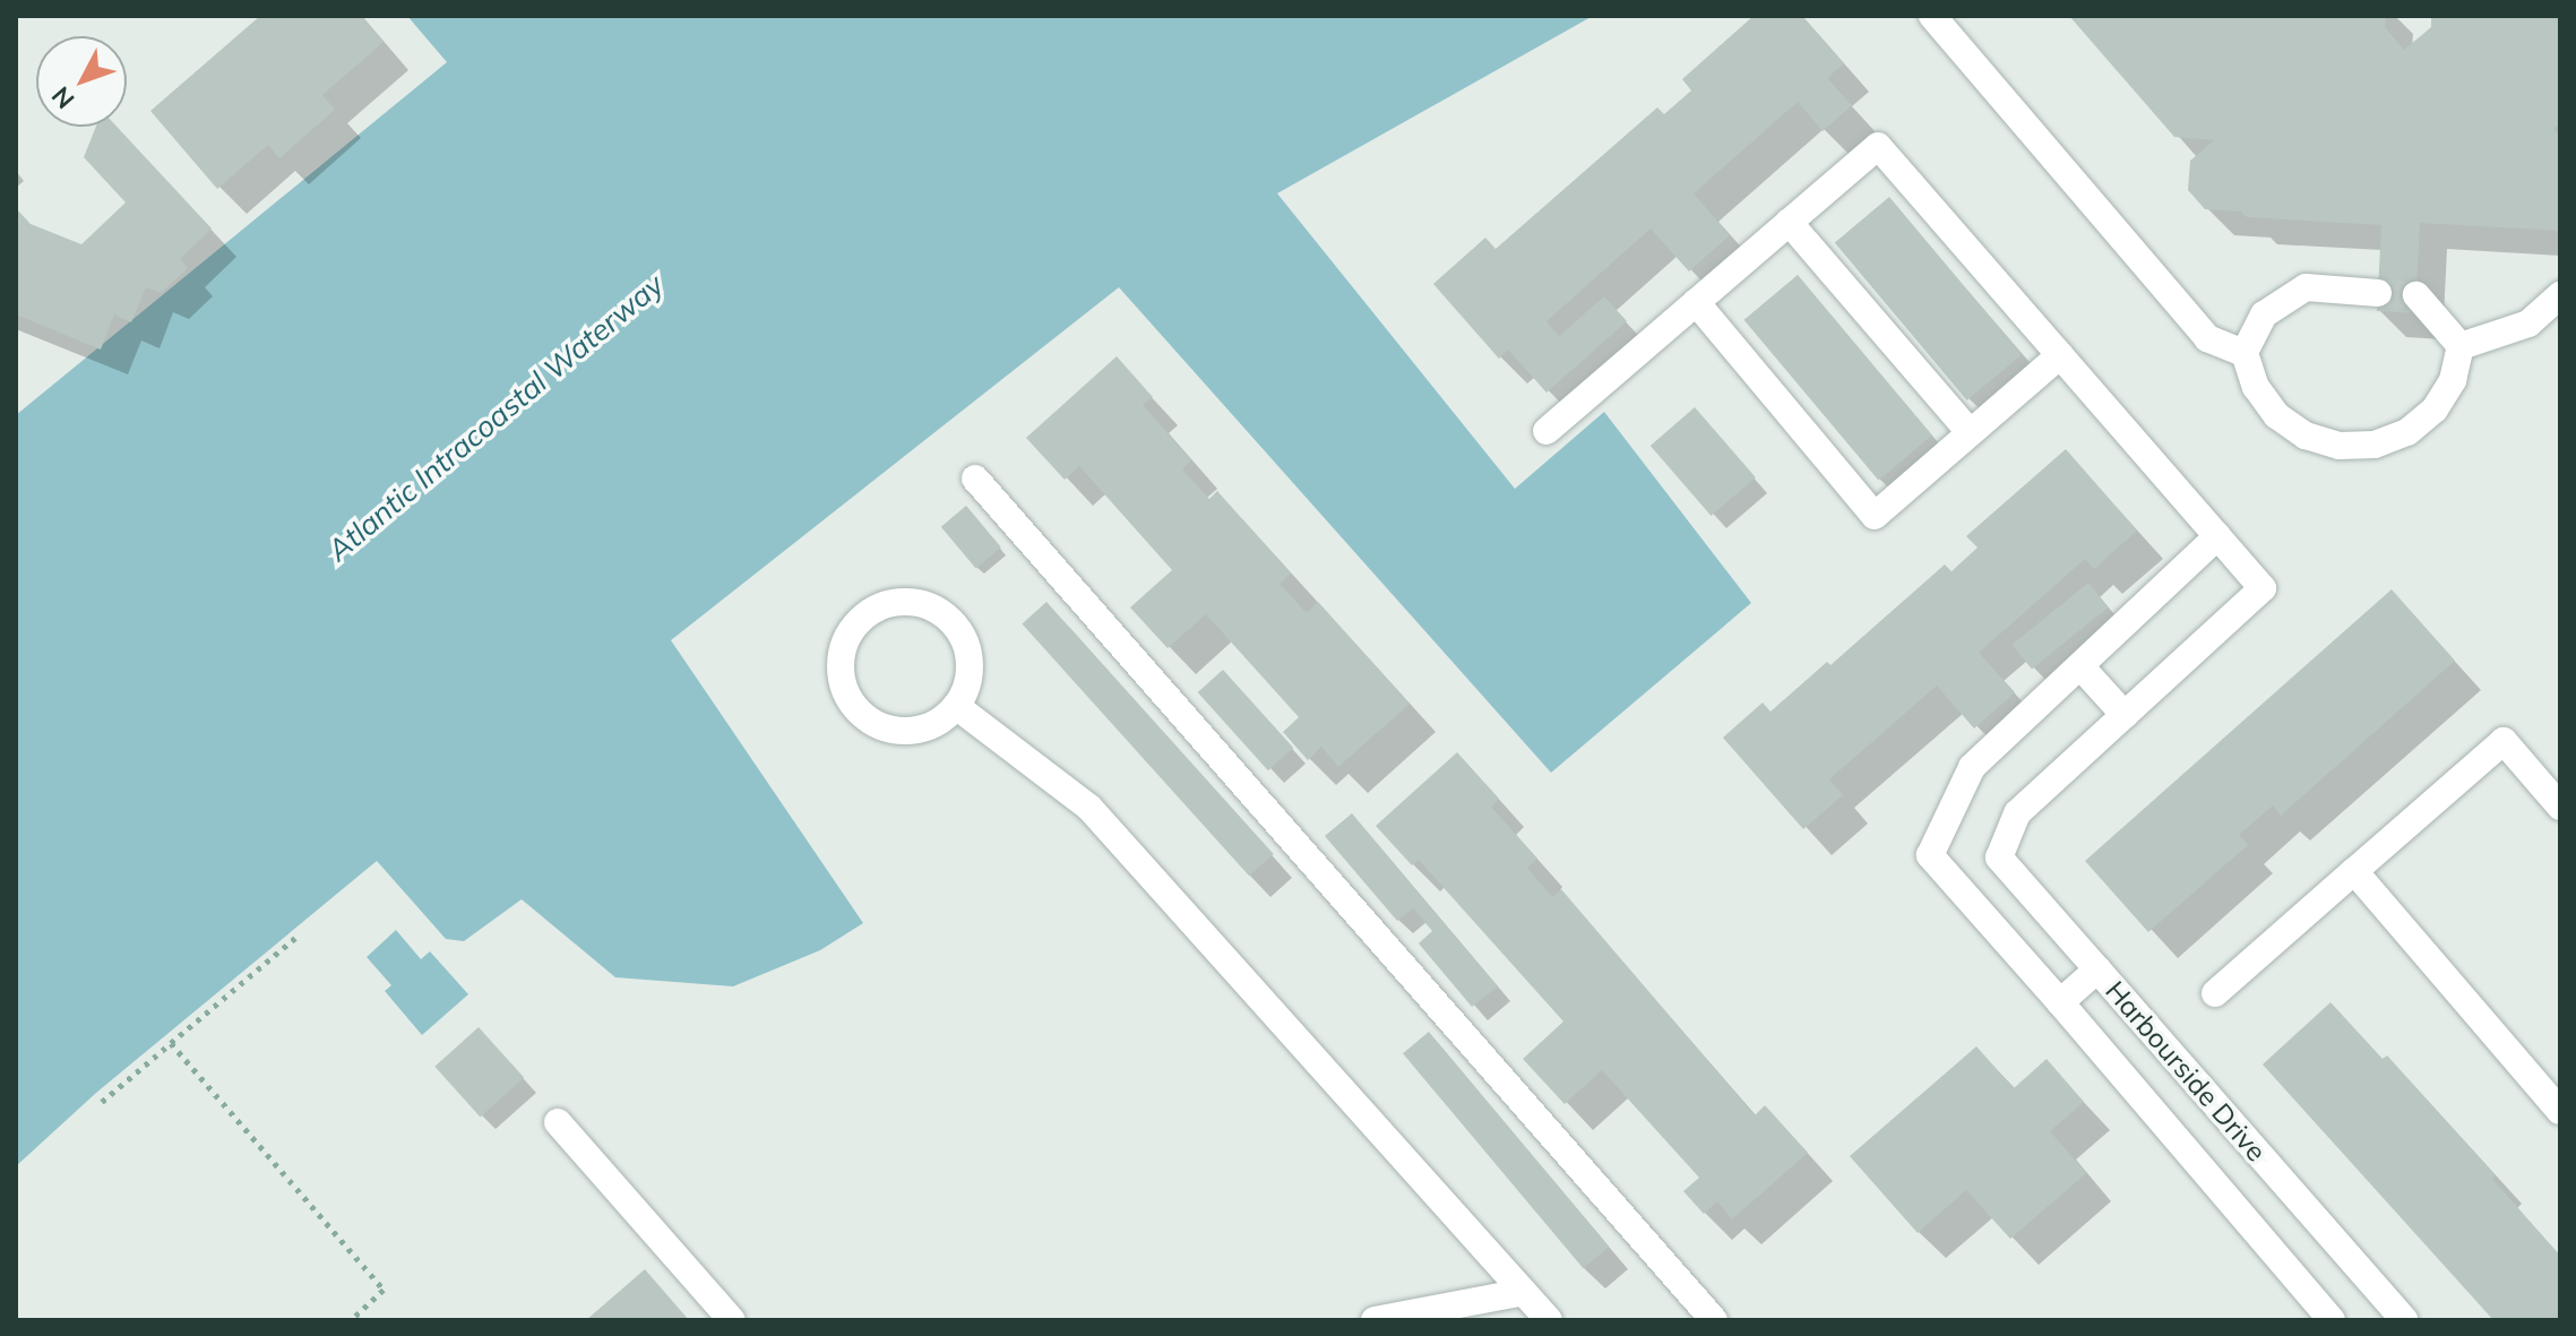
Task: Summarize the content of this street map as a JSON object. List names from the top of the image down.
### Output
{
  "streets": {
    "street": ["Harbourside Drive"]
  },
  "water": ["Atlantic Intracoastal Waterway"],
  "north": "bottom left"
}
